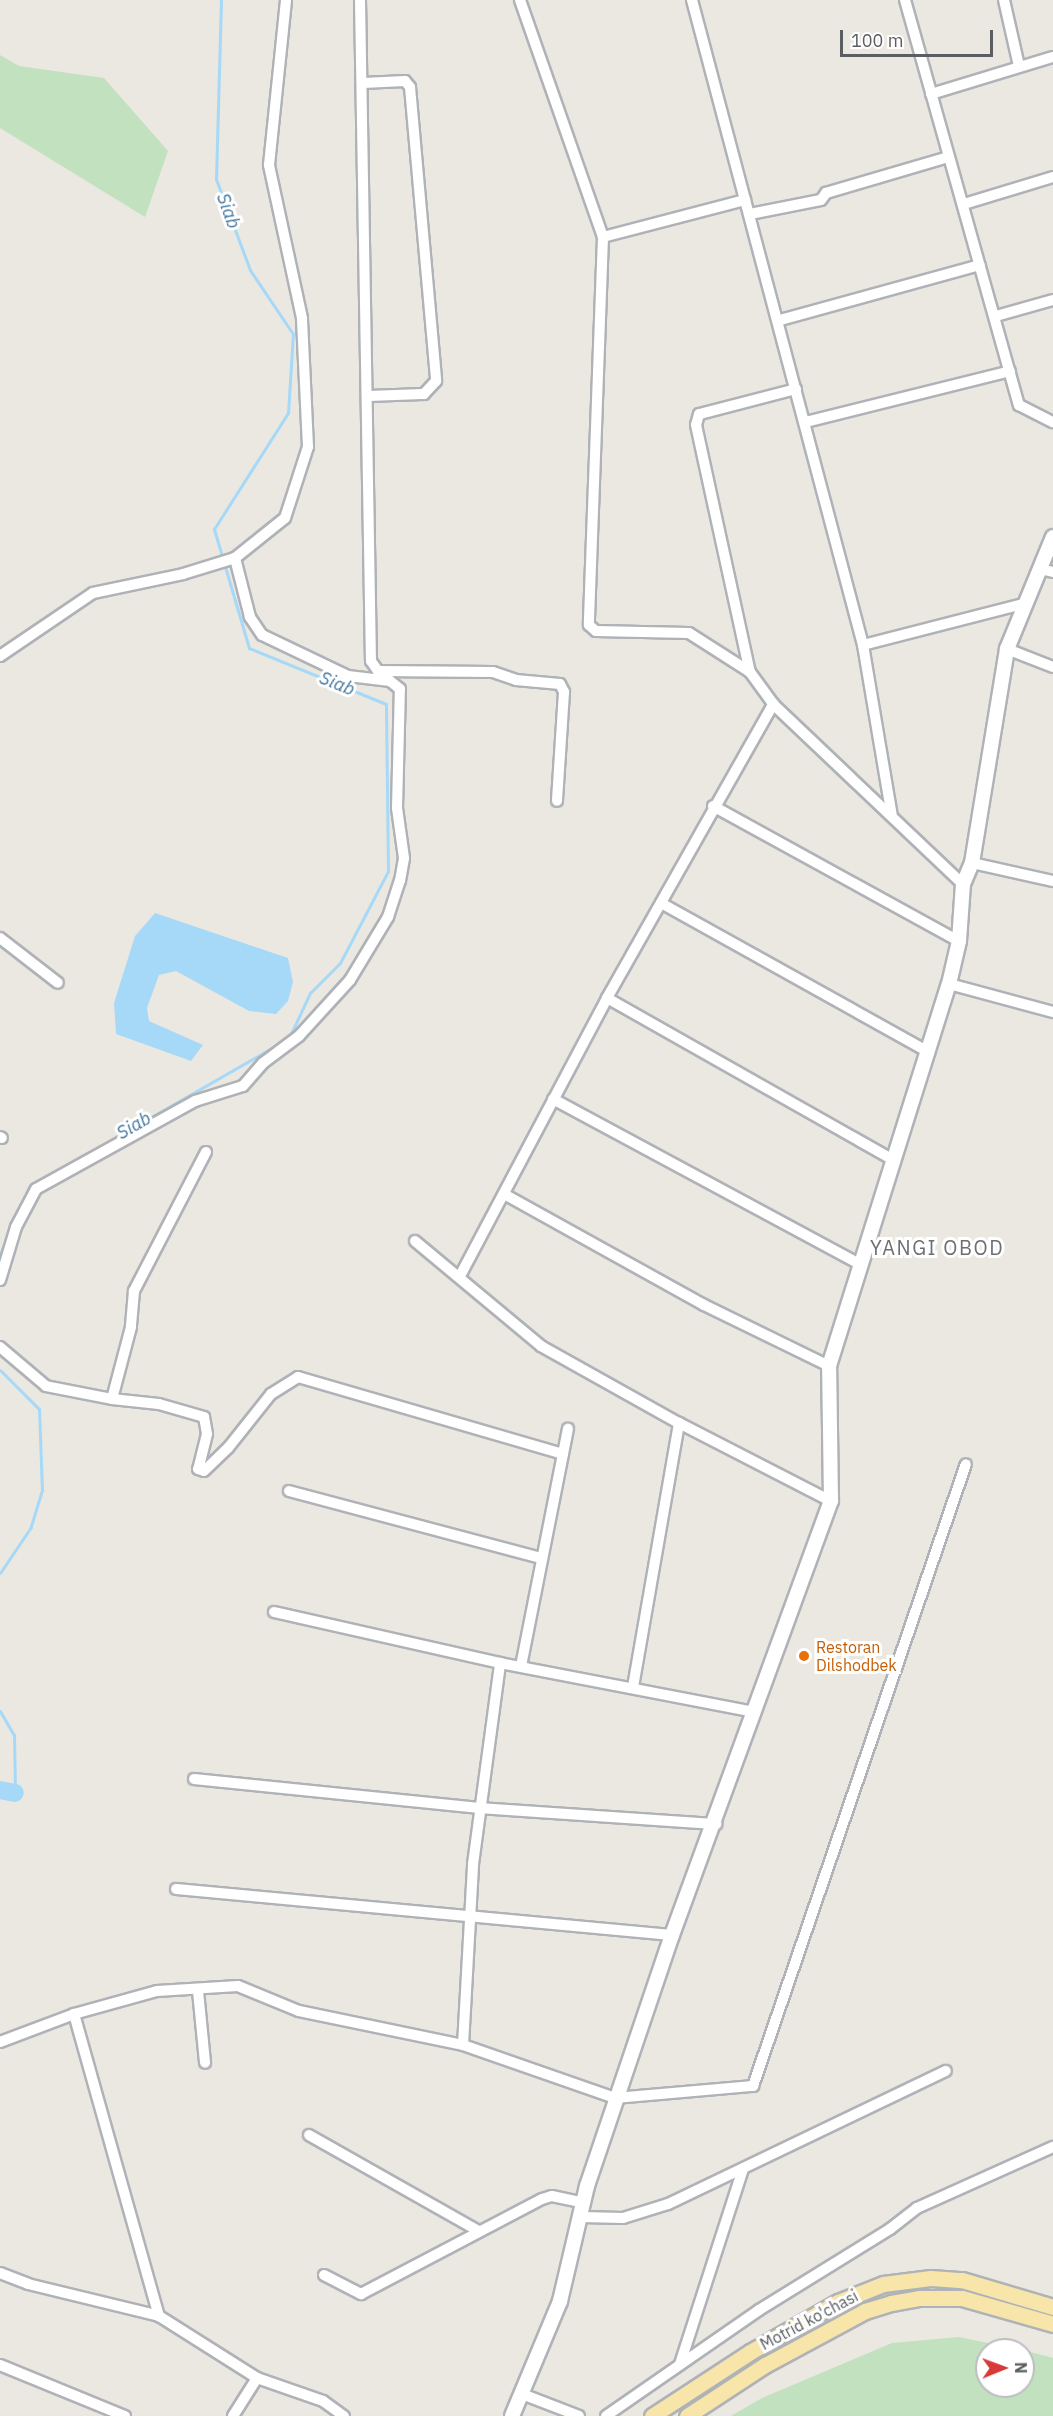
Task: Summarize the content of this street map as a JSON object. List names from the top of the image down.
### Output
{
  "streets": {
    "main road": ["Motrid ko'chasi"]
  },
  "districts": ["YANGI OBOD"],
  "water": ["Siab"],
  "places": ["Restoran Dilshodbek"],
  "scale_bar": "100 m",
  "north": "right"
}
